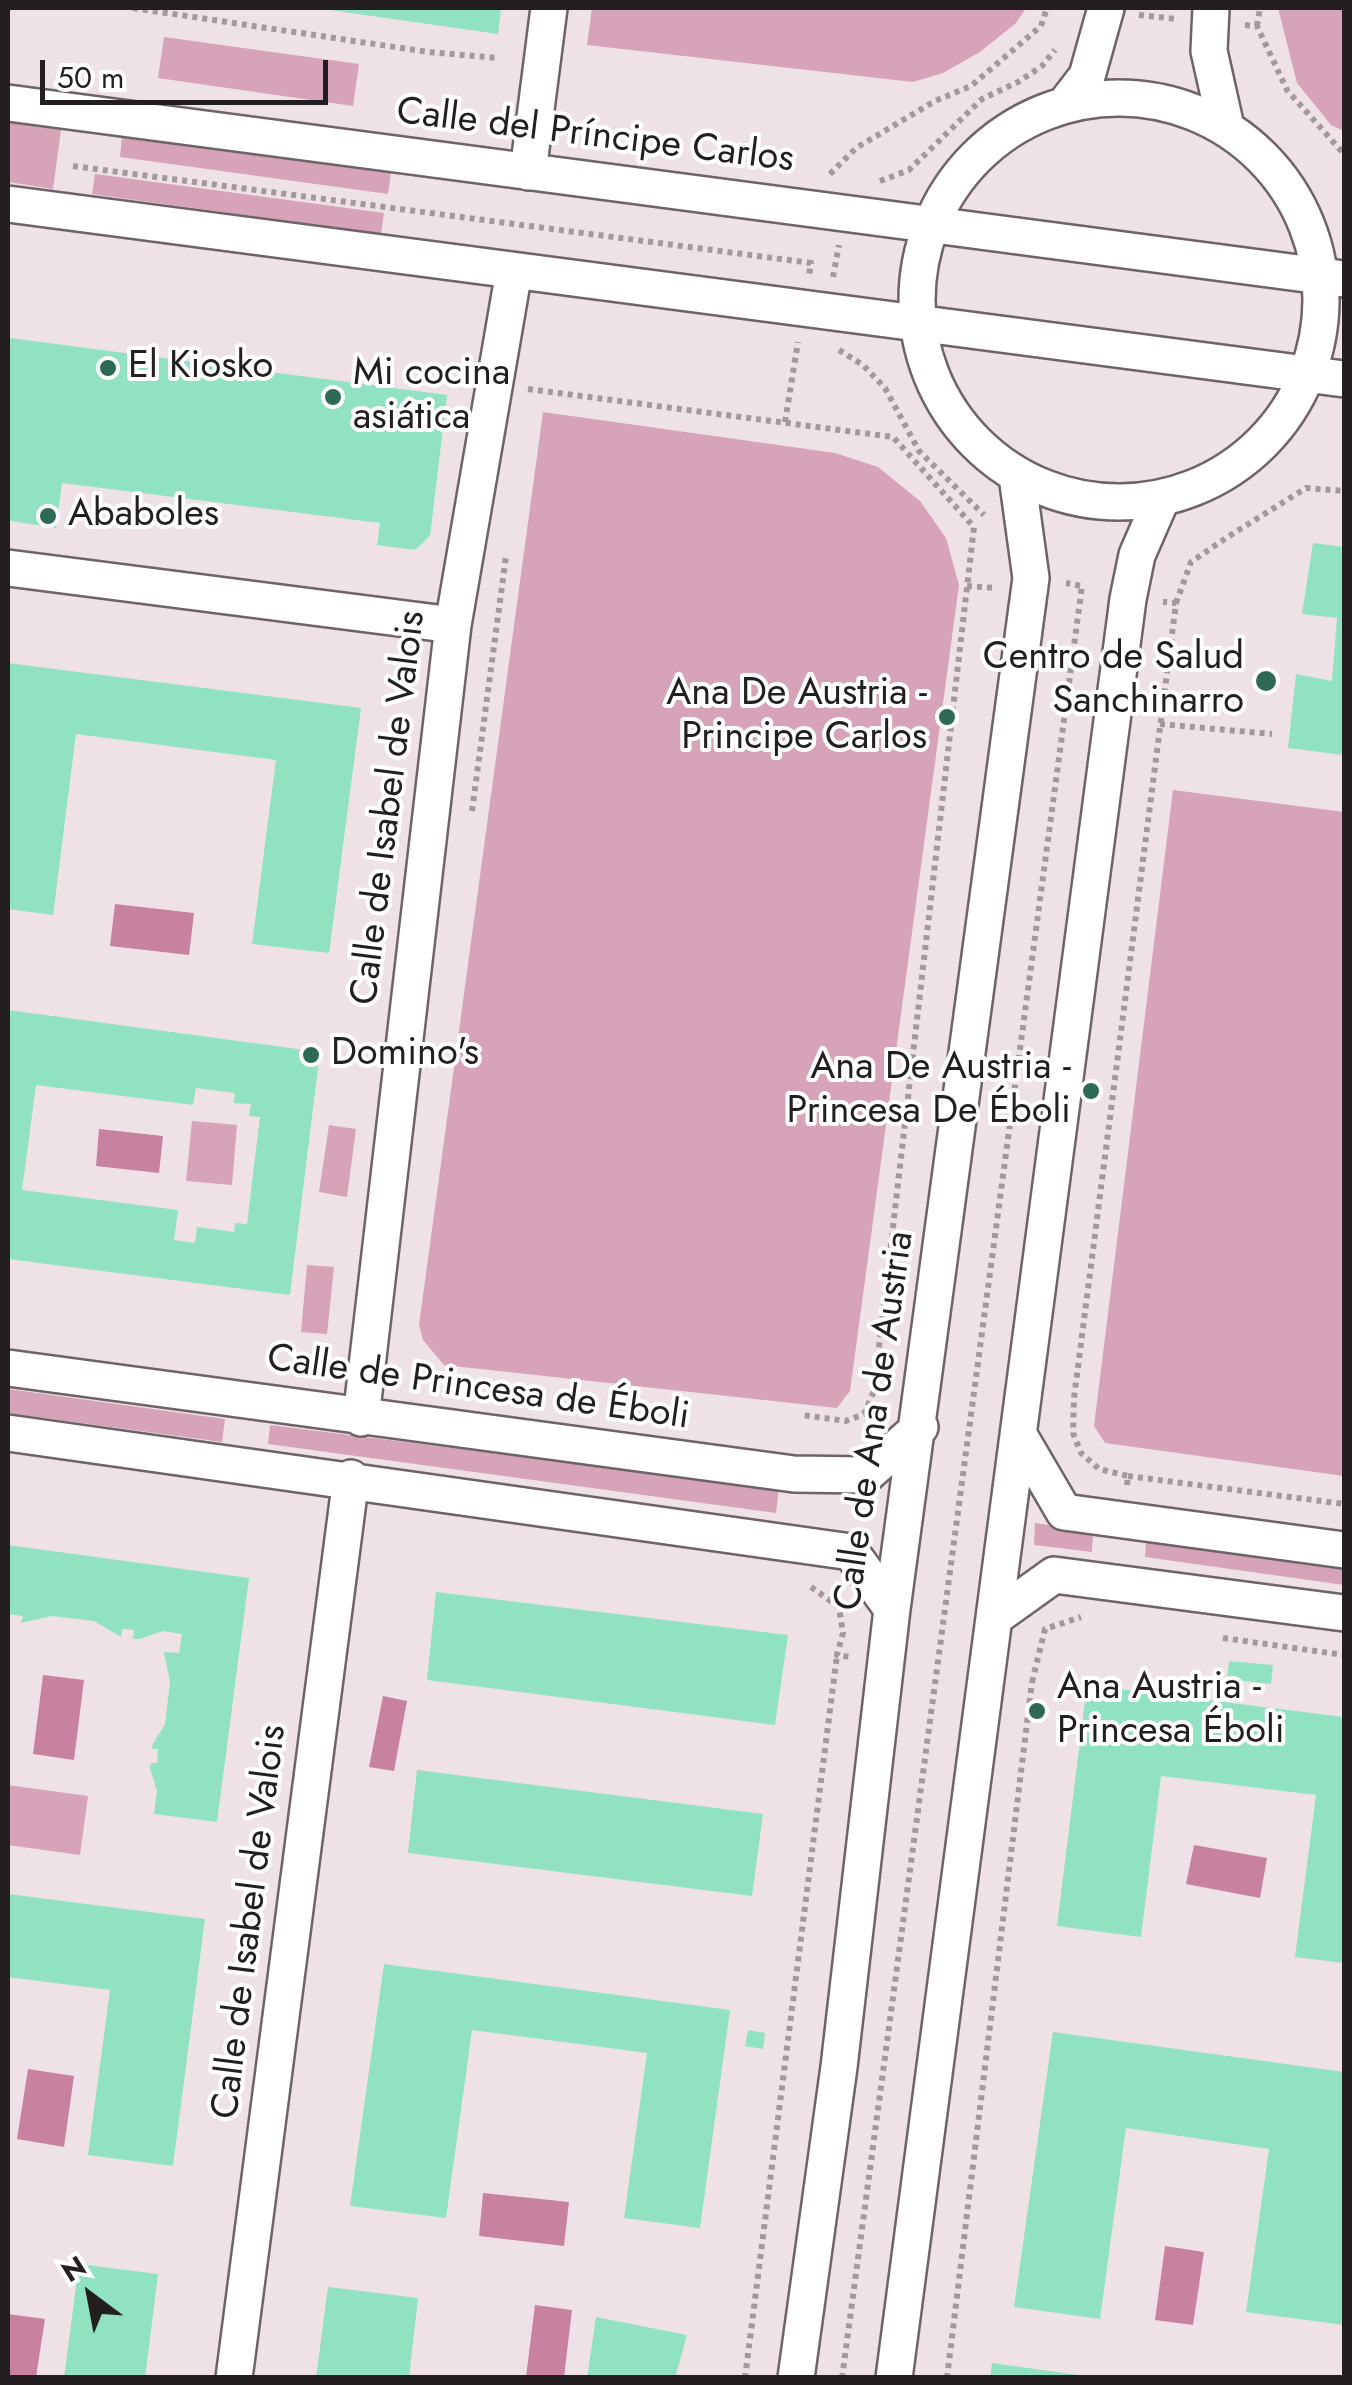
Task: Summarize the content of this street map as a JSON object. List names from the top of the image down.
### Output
{
  "streets": {
    "street": [
      "Calle del Príncipe Carlos",
      "Calle de Isabel de Valois",
      "Calle de Princesa de Éboli",
      "Calle de Ana de Austria"
    ]
  },
  "crossings": [
    ["Calle de Isabel de Valois", "Calle de Princesa de Éboli"],
    ["Calle de Princesa de Éboli", "Calle de Ana de Austria"]
  ],
  "places": [
    "El Kiosko",
    "Mi cocina asiática",
    "Ababoles",
    "Centro de Salud Sanchinarro",
    "Ana De Austria - Principe Carlos",
    "Domino's",
    "Ana De Austria - Princesa De Éboli",
    "Ana Austria - Princesa Éboli"
  ],
  "scale_bar": "50 m",
  "north": "top left"
}
